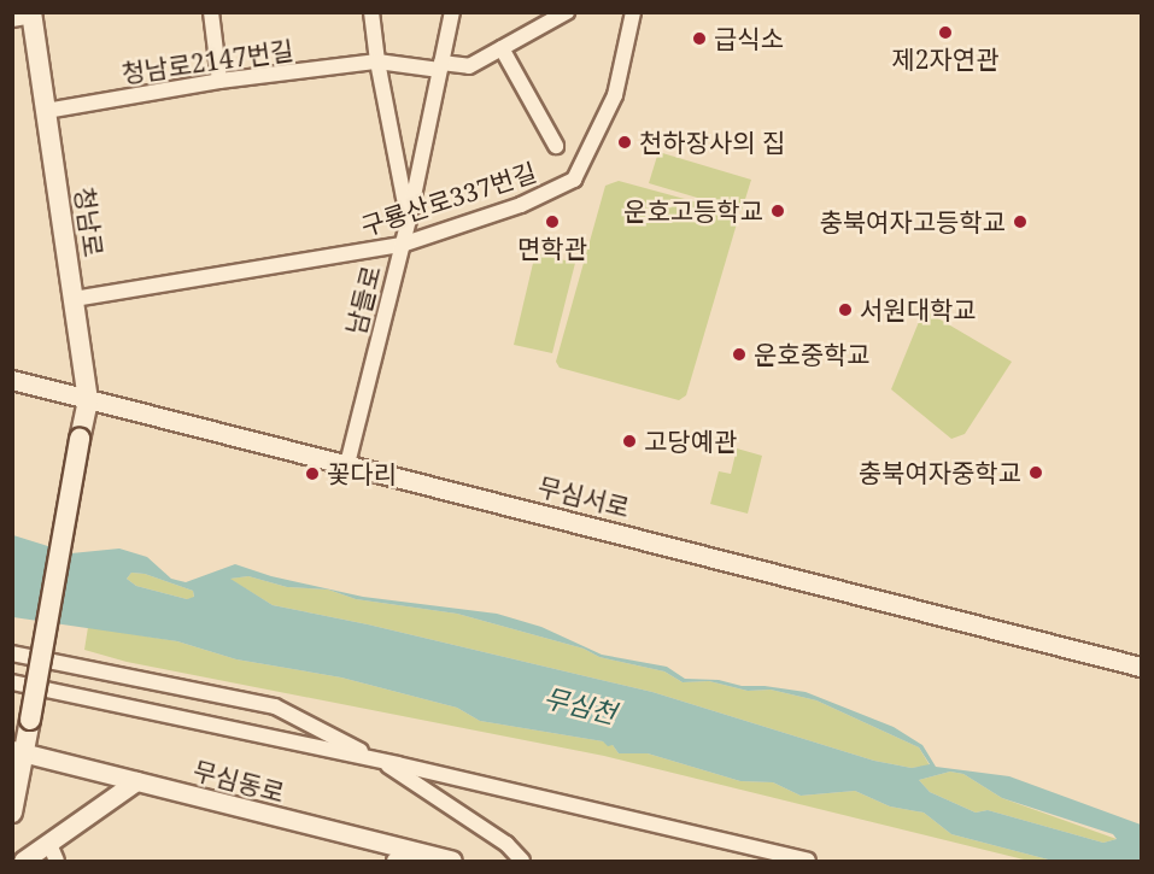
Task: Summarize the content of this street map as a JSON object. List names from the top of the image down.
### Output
{
  "streets": {
    "main road": ["청남로"],
    "street": [
      "청남로2147번길",
      "구룡산로337번길",
      "남들로",
      "무심서로",
      "무심동로"
    ]
  },
  "crossings": [
    ["청남로2147번길", "청남로"],
    ["청남로2147번길", "남들로"],
    ["구룡산로337번길", "청남로"],
    ["구룡산로337번길", "남들로"],
    ["청남로", "무심서로"],
    ["청남로", "무심동로"],
    ["남들로", "무심서로"]
  ],
  "water": ["무심천"],
  "places": [
    "제2자연관",
    "급식소",
    "천하장사의 집",
    "운호고등학교",
    "면학관",
    "충북여자고등학교",
    "서원대학교",
    "운호중학교",
    "고당예관",
    "충북여자중학교",
    "꽃다리"
  ]
}
